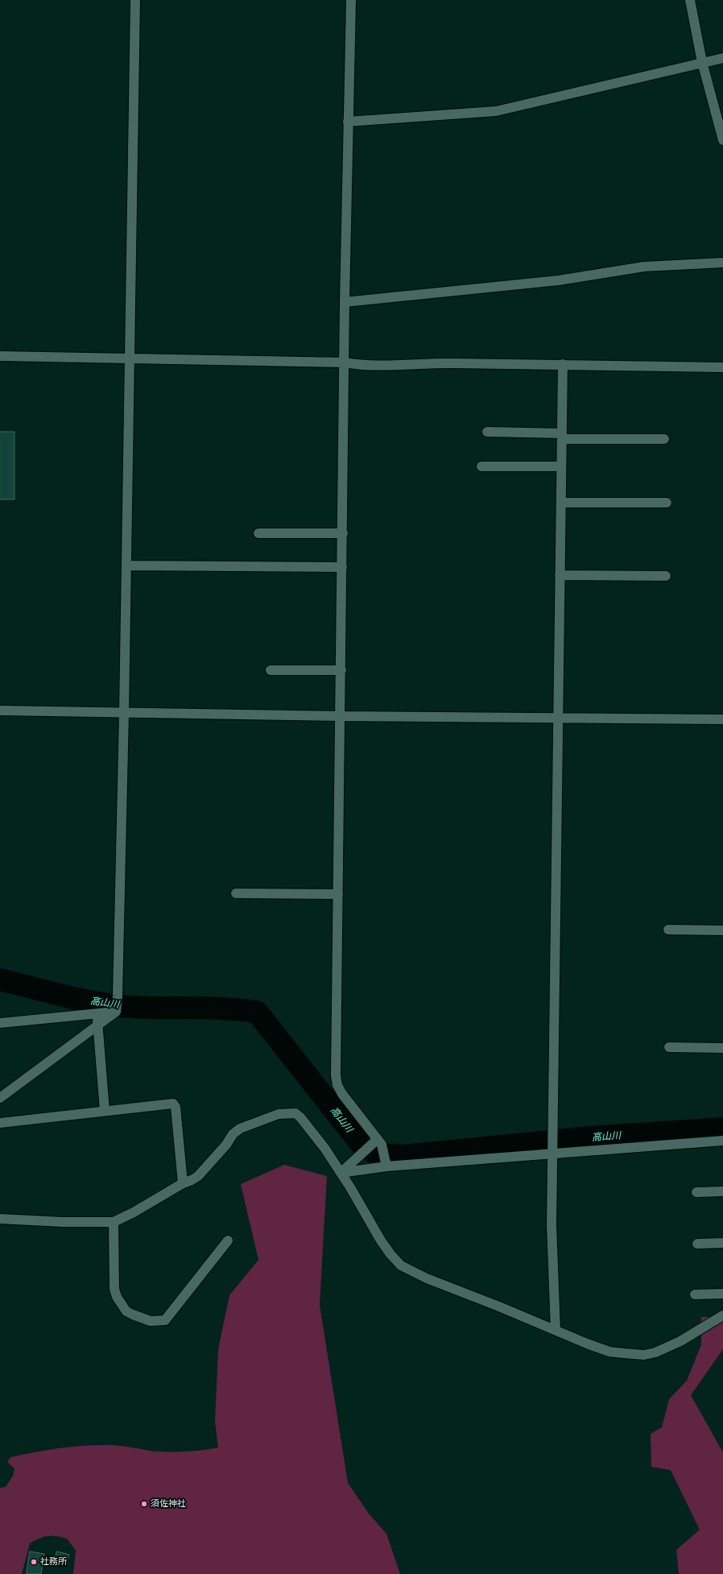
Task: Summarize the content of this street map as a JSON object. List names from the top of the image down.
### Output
{
  "water": ["高山川"],
  "places": ["須佐神社", "社務所"]
}
